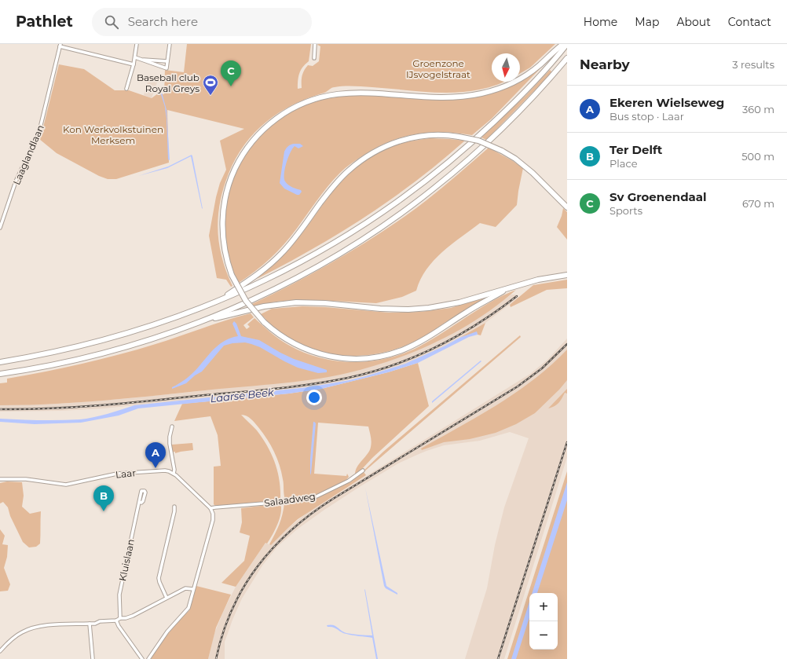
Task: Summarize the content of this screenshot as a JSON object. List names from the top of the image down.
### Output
{
  "streets": {
    "street": [
      "Laaglandlaan",
      "Laar",
      "Salaadweg",
      "Kluislaan"
    ]
  },
  "water": ["Laarse Beek"],
  "parks": ["Groenzone IJsvogelstraat", "Kon Werkvolkstuinen Merksem"],
  "places": {
    "sports": ["Baseball club Royal Greys"]
  },
  "north": "bottom",
  "page": {
    "header": "Pathlet",
    "search": "Search here",
    "nav": [
      "Home",
      "Map",
      "About",
      "Contact"
    ],
    "heading": ["Nearby", "3 results"],
    "pins": ["C", "A", "B"],
    "list": [
      {
        "mark": "A",
        "name": "Ekeren Wielseweg",
        "note": "Bus stop · Laar",
        "value": "360 m"
      },
      {
        "mark": "B",
        "name": "Ter Delft",
        "note": "Place",
        "value": "500 m"
      },
      {
        "mark": "C",
        "name": "Sv Groenendaal",
        "note": "Sports",
        "value": "670 m"
      }
    ],
    "map_buttons": ["+", "−"]
  }
}
